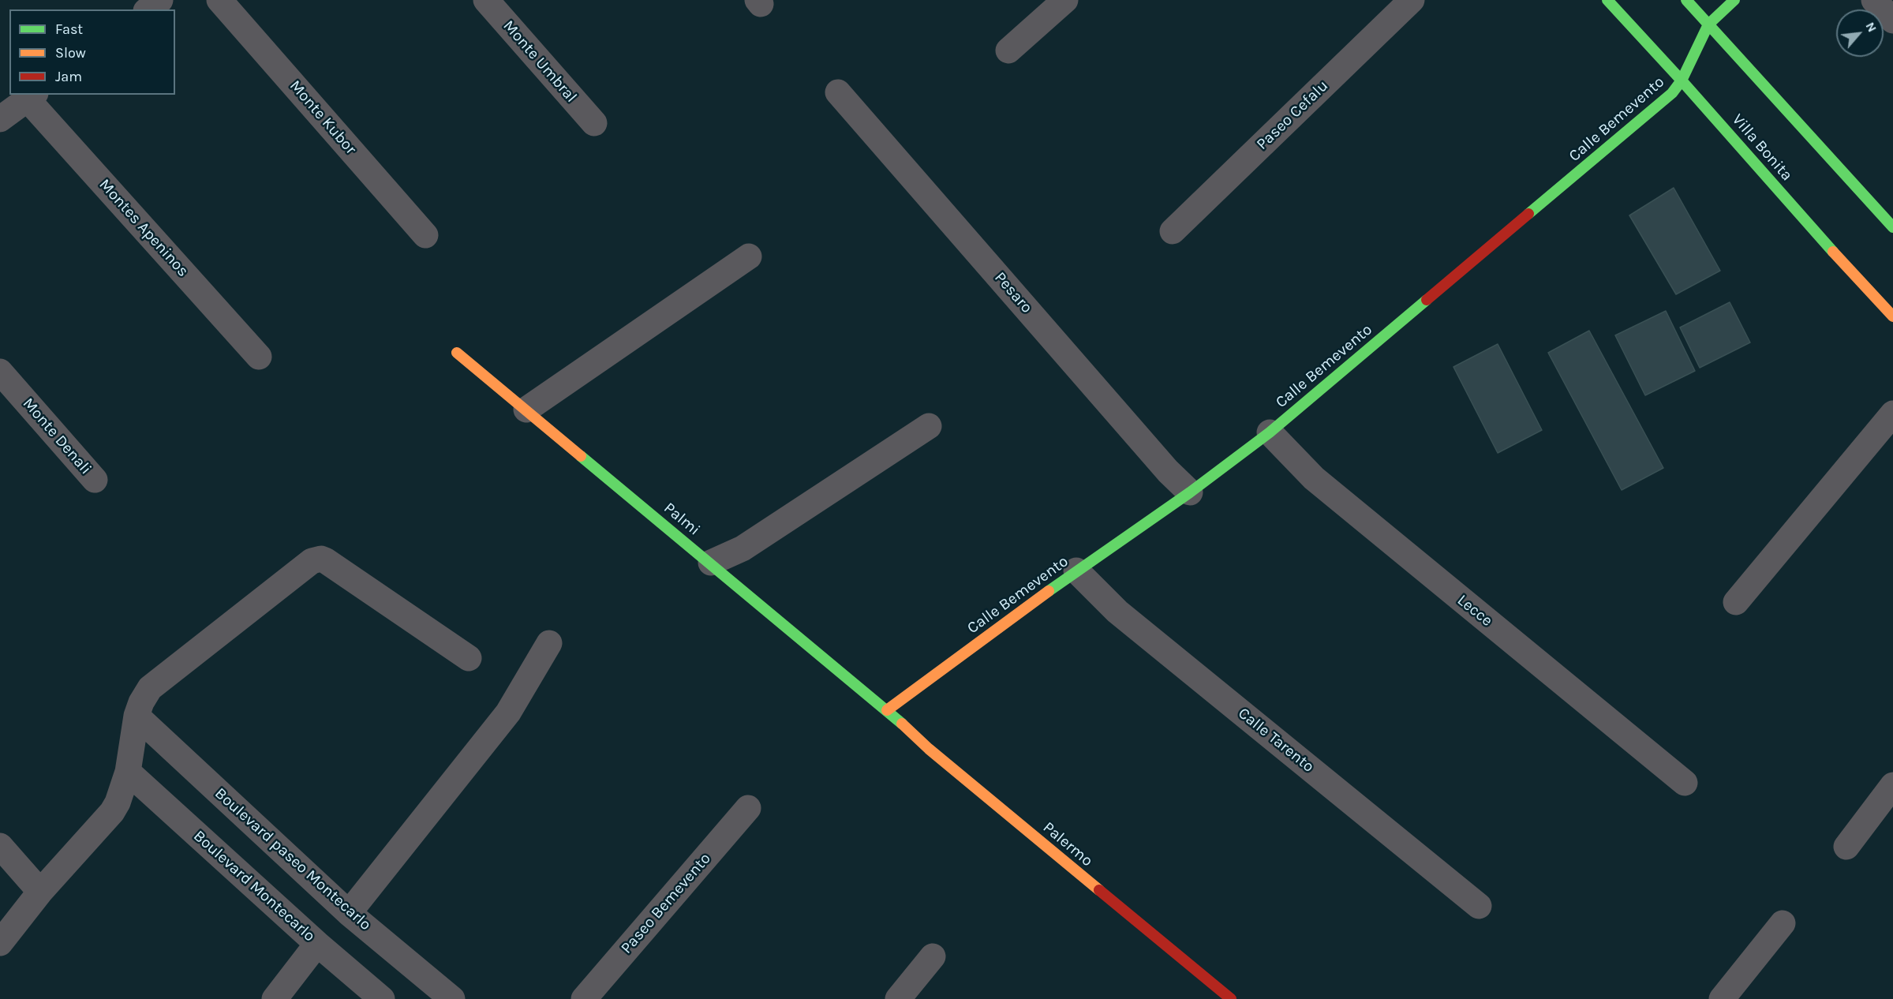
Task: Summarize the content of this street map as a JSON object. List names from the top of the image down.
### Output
{
  "streets": {
    "street": [
      "Monte Umbral",
      "Paseo Cefalu",
      "Monte Kubor",
      "Calle Bemevento",
      "Villa Bonita",
      "Montes Apeninos",
      "Pesaro",
      "Monte Denali",
      "Palmi",
      "Lecce",
      "Calle Tarento",
      "Palermo",
      "Boulevard paseo Montecarlo",
      "Boulevard Montecarlo",
      "Paseo Bemevento"
    ]
  },
  "crossings": [
    ["Calle Bemevento", "Villa Bonita"],
    ["Calle Bemevento", "Pesaro"],
    ["Calle Bemevento", "Palmi"],
    ["Calle Bemevento", "Lecce"],
    ["Calle Bemevento", "Calle Tarento"],
    ["Calle Bemevento", "Palermo"],
    ["Palmi", "Palermo"]
  ],
  "legend": ["Fast", "Slow", "Jam"],
  "north": "top right"
}
